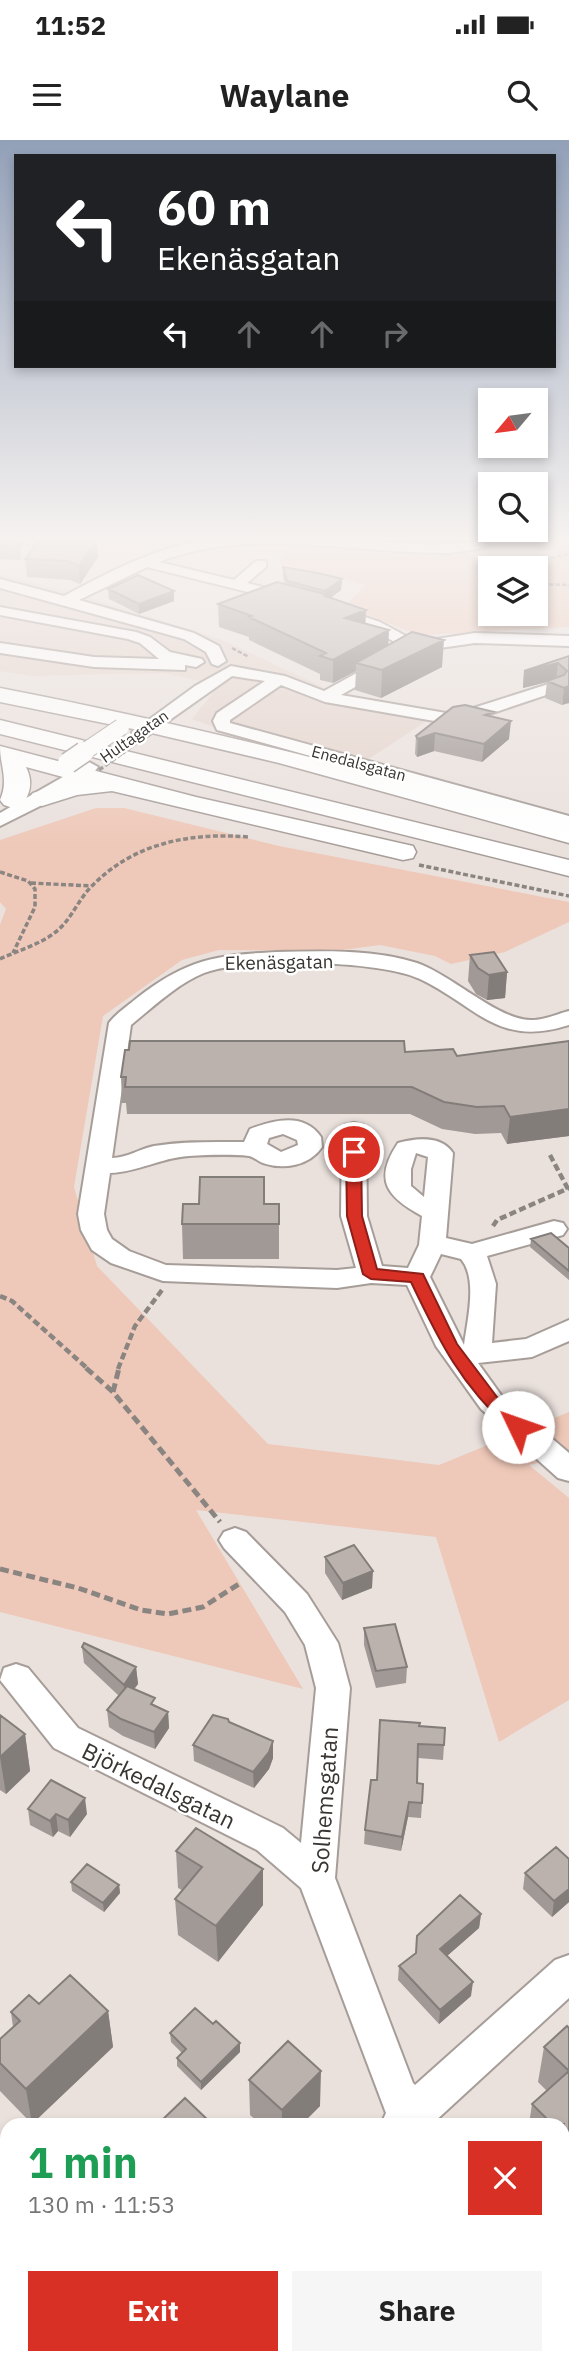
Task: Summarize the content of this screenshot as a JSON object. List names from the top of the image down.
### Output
{
  "streets": {
    "street": [
      "Hultagatan",
      "Enedalsgatan",
      "Ekenäsgatan",
      "Björkedalsgatan",
      "Solhemsgatan"
    ]
  },
  "crossings": [
    ["Björkedalsgatan", "Solhemsgatan"]
  ],
  "north": "bottom left",
  "page": {
    "status": "11:52",
    "header": "Waylane",
    "turn": ["60 m", "Ekenäsgatan"],
    "heading": ["1 min", "130 m · 11:53"],
    "buttons": ["Exit", "Share"]
  }
}
